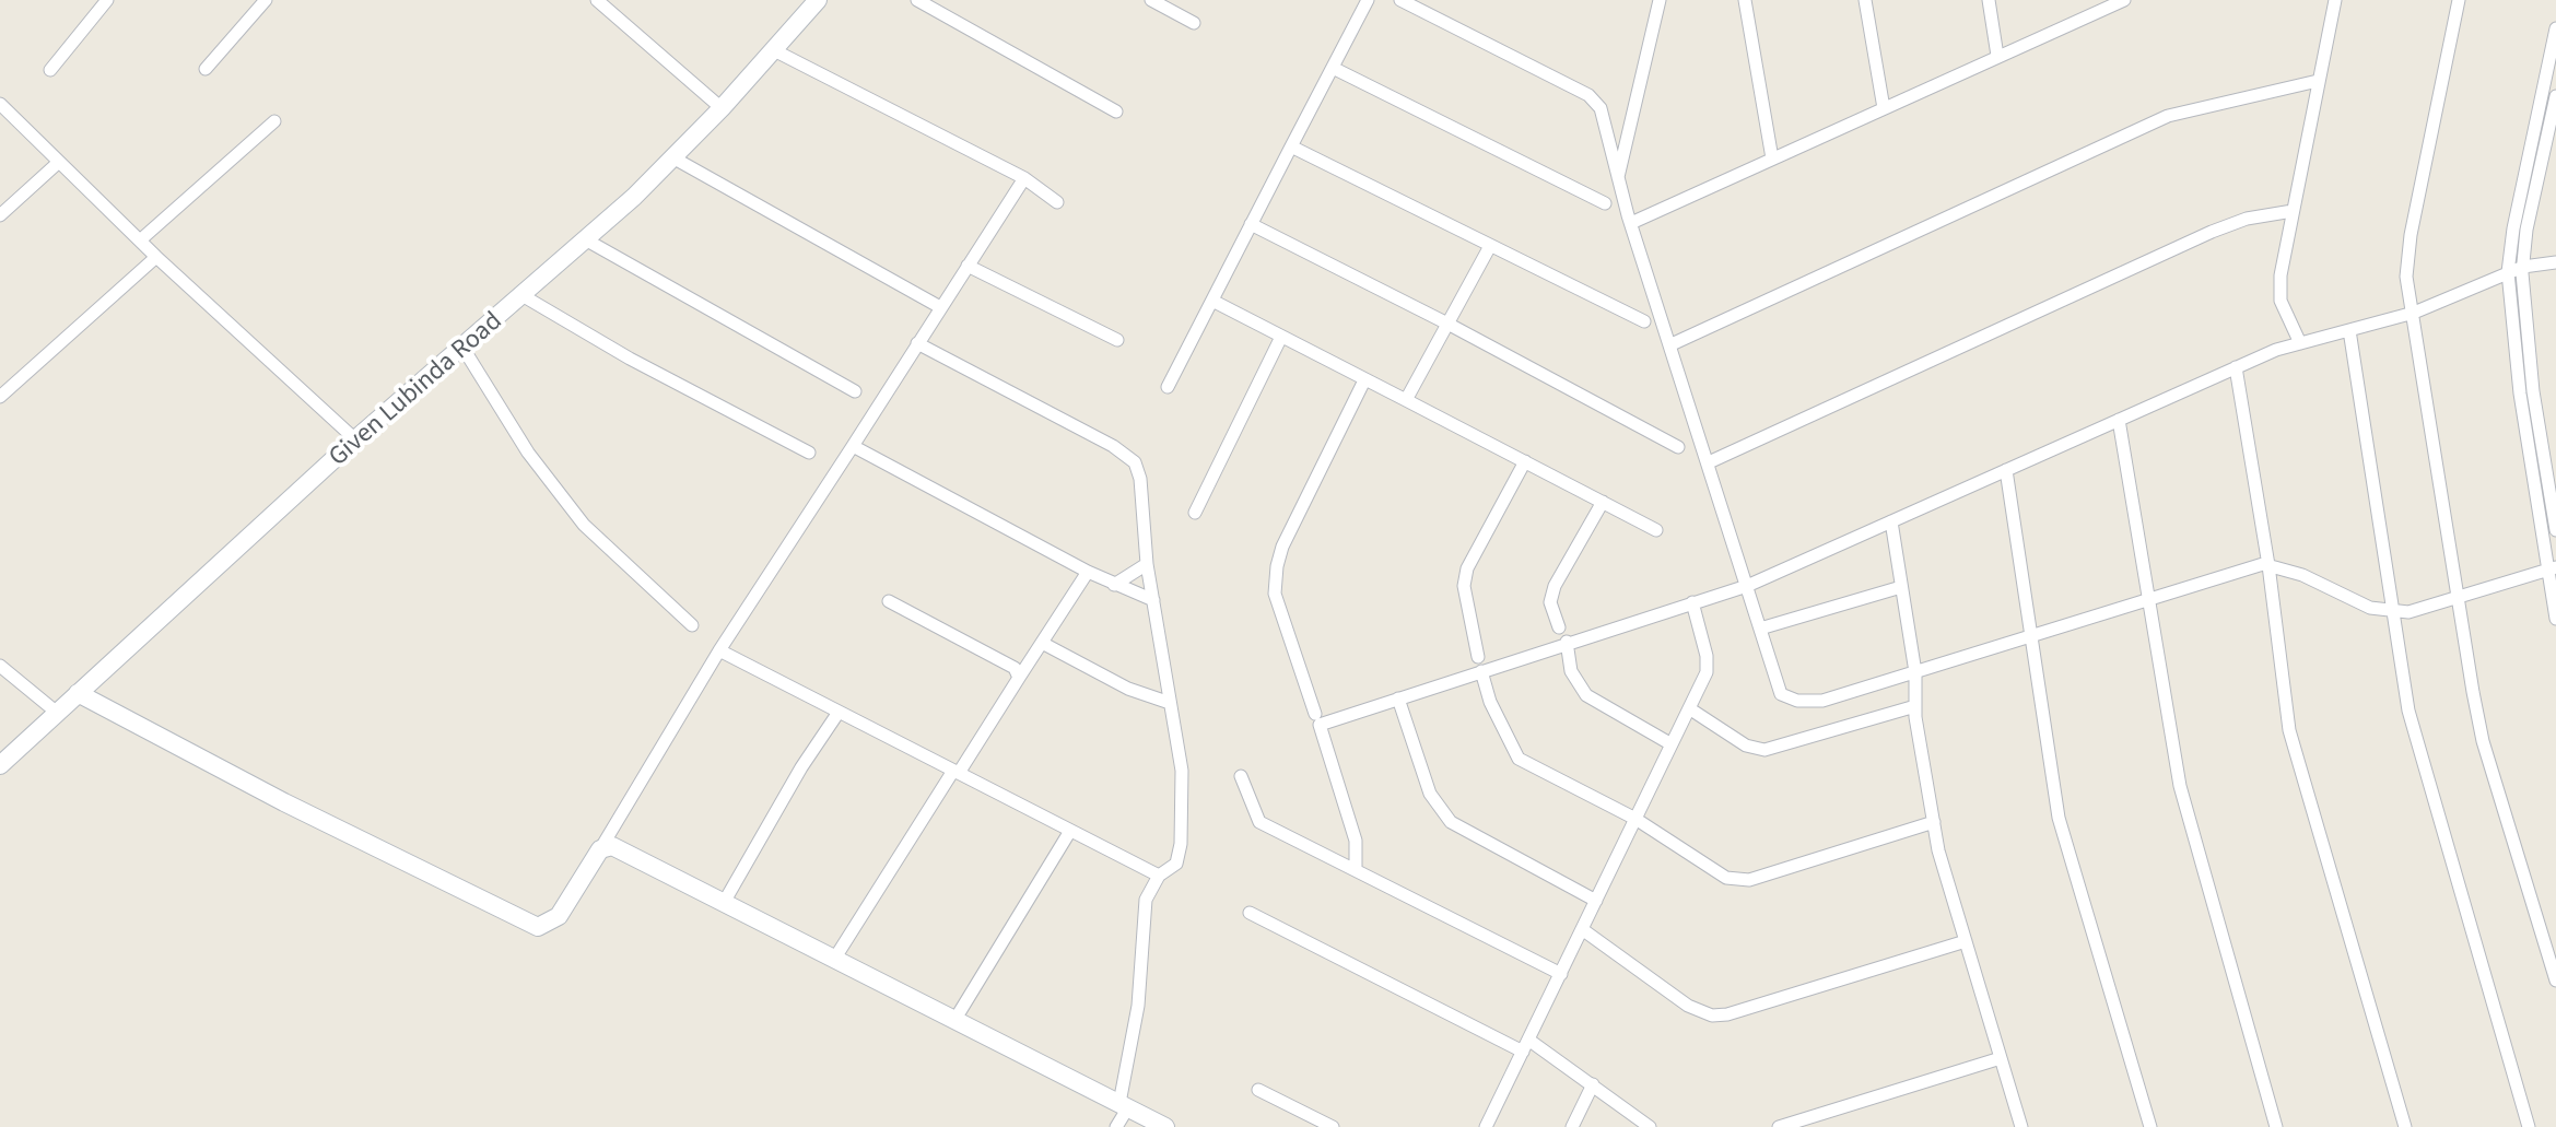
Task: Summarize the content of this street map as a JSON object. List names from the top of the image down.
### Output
{
  "streets": {
    "street": ["Given Lubinda Road"]
  }
}
